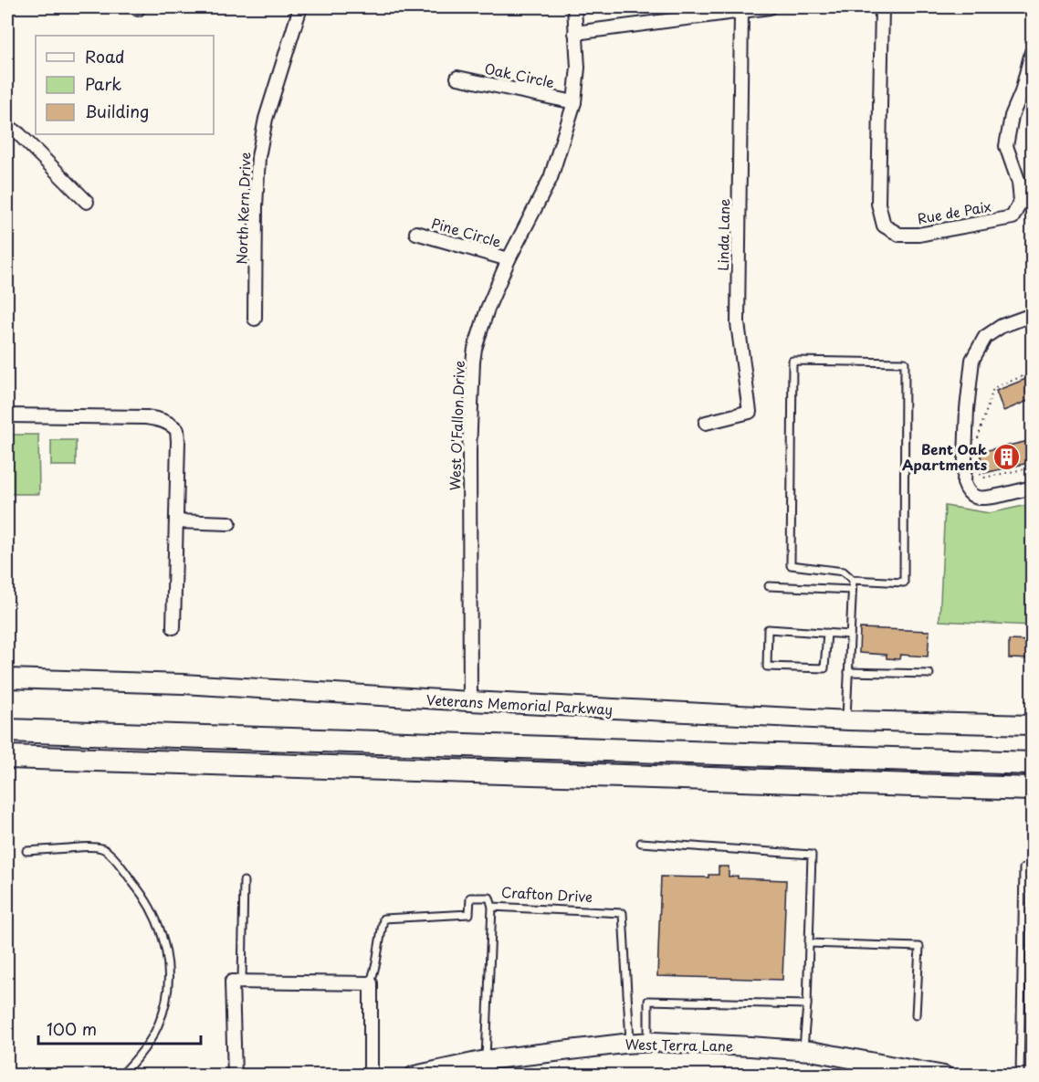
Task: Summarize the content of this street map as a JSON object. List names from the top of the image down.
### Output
{
  "streets": {
    "street": [
      "Oak Circle",
      "North Kern Drive",
      "Rue de Paix",
      "Pine Circle",
      "Linda Lane",
      "West O'Fallon Drive",
      "Veterans Memorial Parkway",
      "West Terra Lane"
    ],
    "lane": ["Crafton Drive"]
  },
  "crossings": [
    ["Oak Circle", "West O'Fallon Drive"],
    ["Pine Circle", "West O'Fallon Drive"],
    ["West O'Fallon Drive", "Veterans Memorial Parkway"],
    ["Crafton Drive", "West Terra Lane"]
  ],
  "places": {
    "building": ["Bent Oak Apartments"]
  },
  "legend": ["Road", "Park", "Building"],
  "scale_bar": "100 m"
}
